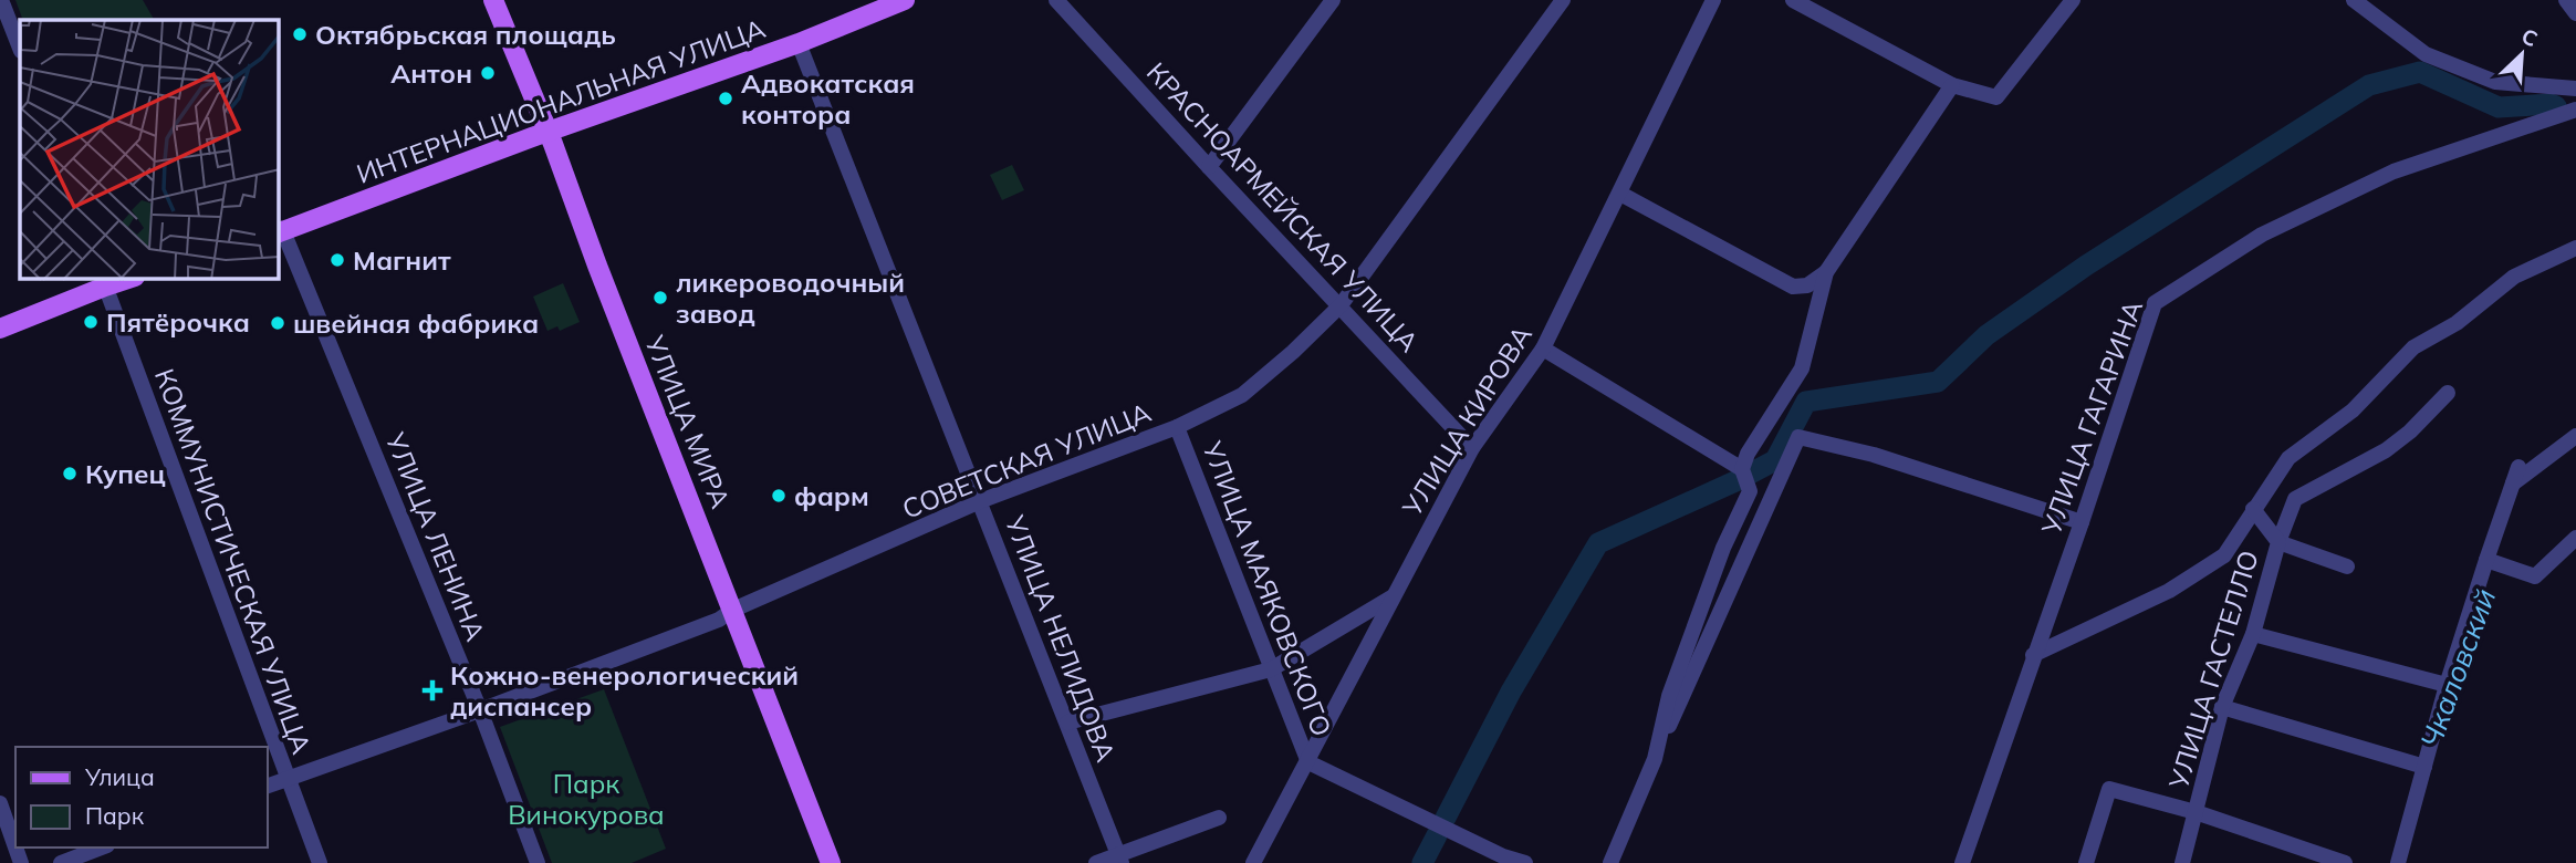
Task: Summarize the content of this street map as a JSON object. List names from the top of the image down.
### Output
{
  "streets": {
    "main road": ["ИНТЕРНАЦИОНАЛЬНАЯ УЛИЦА", "УЛИЦА МИРА"],
    "street": [
      "КРАСНОАРМЕЙСКАЯ УЛИЦА",
      "УЛИЦА ГАГАРИНА",
      "УЛИЦА КИРОВА",
      "СОВЕТСКАЯ УЛИЦА",
      "УЛИЦА ЛЕНИНА",
      "КОММУНИСТИЧЕСКАЯ УЛИЦА",
      "УЛИЦА МАЯКОВСКОГО",
      "УЛИЦА НЕЛИДОВА",
      "УЛИЦА ГАСТЕЛЛО"
    ]
  },
  "crossings": [
    ["ИНТЕРНАЦИОНАЛЬНАЯ УЛИЦА", "УЛИЦА МИРА"],
    ["ИНТЕРНАЦИОНАЛЬНАЯ УЛИЦА", "УЛИЦА ЛЕНИНА"],
    ["ИНТЕРНАЦИОНАЛЬНАЯ УЛИЦА", "УЛИЦА НЕЛИДОВА"],
    ["КРАСНОАРМЕЙСКАЯ УЛИЦА", "УЛИЦА КИРОВА"],
    ["КРАСНОАРМЕЙСКАЯ УЛИЦА", "СОВЕТСКАЯ УЛИЦА"],
    ["УЛИЦА КИРОВА", "УЛИЦА МАЯКОВСКОГО"],
    ["УЛИЦА МИРА", "СОВЕТСКАЯ УЛИЦА"],
    ["СОВЕТСКАЯ УЛИЦА", "УЛИЦА ЛЕНИНА"],
    ["СОВЕТСКАЯ УЛИЦА", "КОММУНИСТИЧЕСКАЯ УЛИЦА"],
    ["СОВЕТСКАЯ УЛИЦА", "УЛИЦА МАЯКОВСКОГО"],
    ["СОВЕТСКАЯ УЛИЦА", "УЛИЦА НЕЛИДОВА"]
  ],
  "water": ["Чкаловский"],
  "parks": ["Парк Винокурова"],
  "places": {
    "other": [
      "Октябрьская площадь",
      "Антон",
      "Адвокатская контора",
      "Магнит",
      "ликероводочный завод",
      "Пятёрочка",
      "швейная фабрика",
      "Купец",
      "фарм"
    ],
    "health": ["Кожно-венерологический диспансер"]
  },
  "legend": ["Улица", "Парк"],
  "north": "top right"
}
